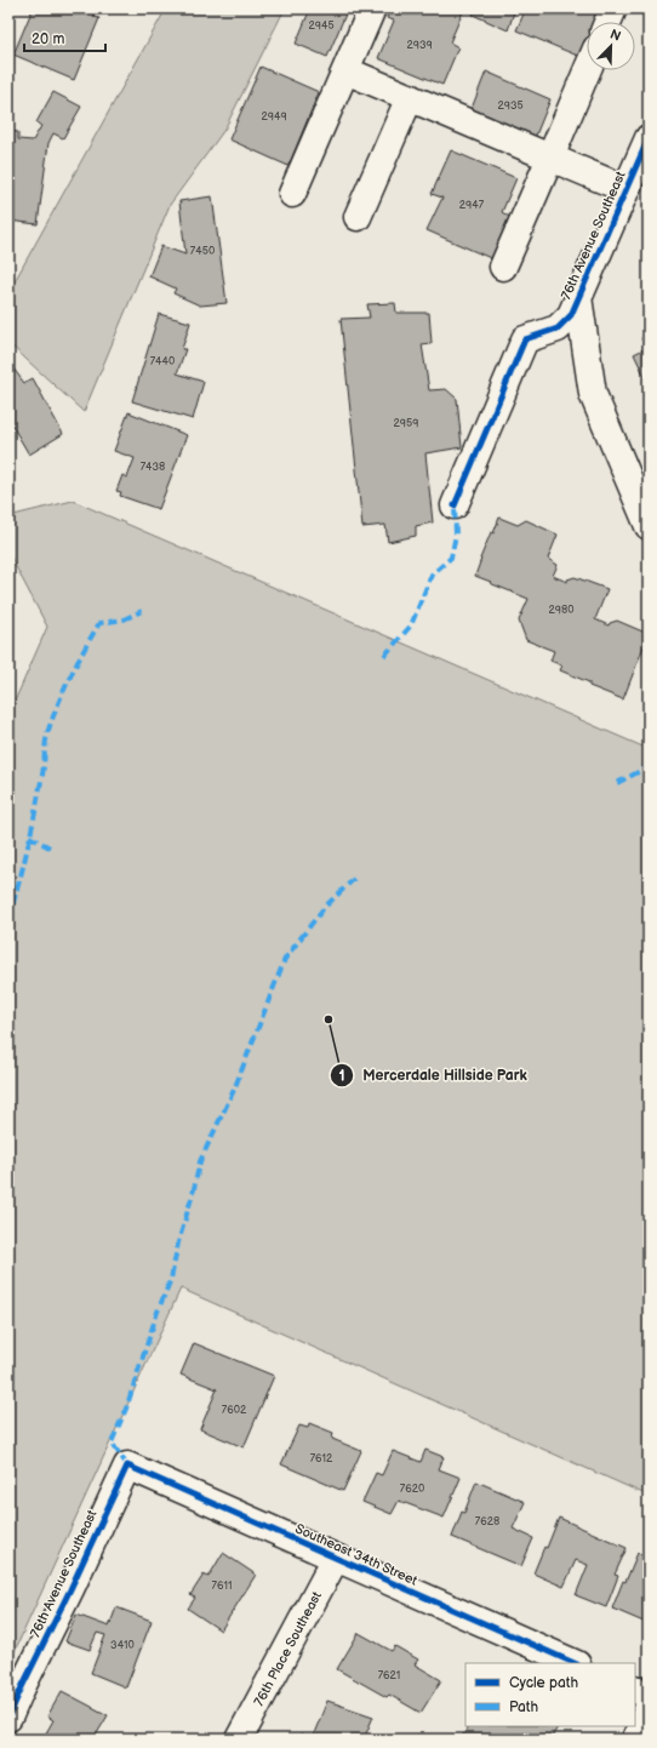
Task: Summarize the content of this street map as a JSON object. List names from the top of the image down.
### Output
{
  "streets": {
    "street": ["76th Avenue Southeast", "Southeast 34th Street", "76th Place Southeast"]
  },
  "crossings": [
    ["76th Avenue Southeast", "Southeast 34th Street"],
    ["Southeast 34th Street", "76th Place Southeast"]
  ],
  "places": ["Mercerdale Hillside Park"],
  "house_numbers": [
    "2945",
    "2939",
    "2935",
    "2949",
    "2947",
    "7450",
    "7440",
    "2959",
    "7438",
    "2980",
    "7602",
    "7612",
    "7620",
    "7628",
    "7611",
    "3410",
    "7621"
  ],
  "legend": ["Cycle path", "Path"],
  "scale_bar": "20 m",
  "north": "top right"
}
